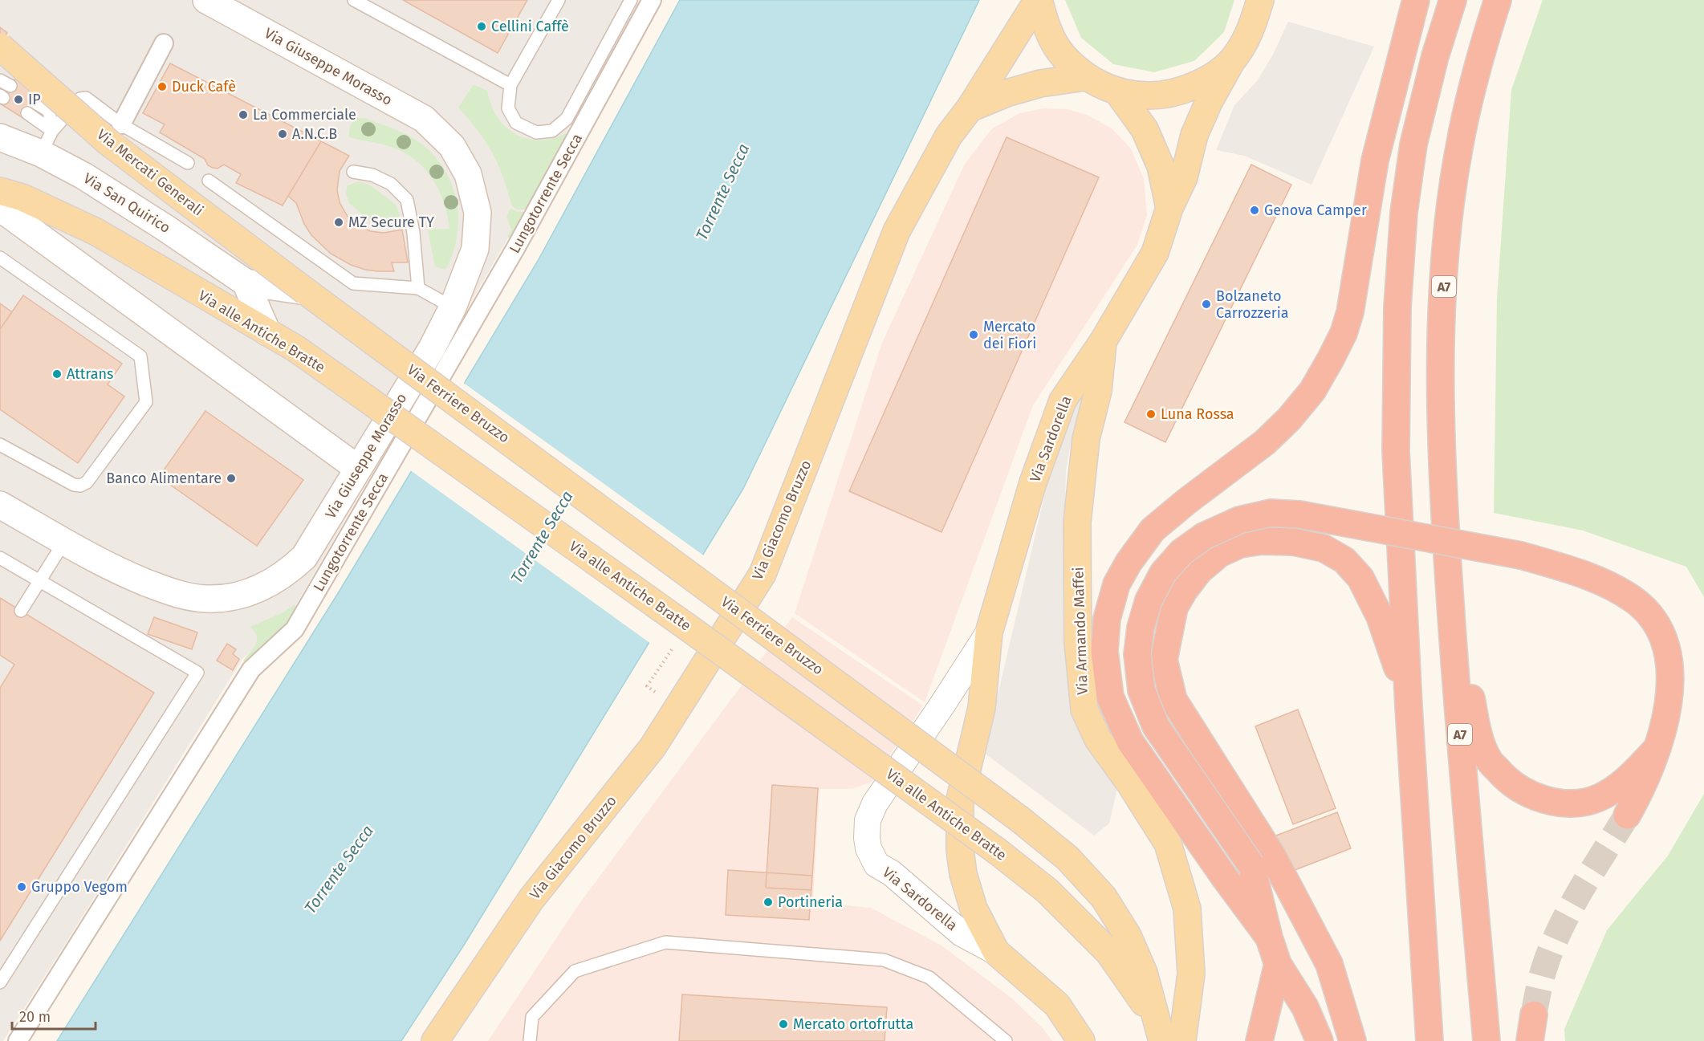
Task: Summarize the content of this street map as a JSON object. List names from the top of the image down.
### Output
{
  "streets": {
    "highway": ["A7"],
    "main road": [
      "Via Giuseppe Morasso",
      "Via Mercati Generali",
      "Via San Quirico",
      "Via alle Antiche Bratte",
      "Via Ferriere Bruzzo",
      "Via Sardorella",
      "Via Giacomo Bruzzo",
      "Via Armando Maffei"
    ],
    "street": ["Lungotorrente Secca"]
  },
  "crossings": [
    ["Via Mercati Generali", "Via San Quirico"],
    ["Via Mercati Generali", "Via Ferriere Bruzzo"],
    ["Via San Quirico", "Via Ferriere Bruzzo"],
    ["Via alle Antiche Bratte", "Via Ferriere Bruzzo"],
    ["Via Sardorella", "Via Armando Maffei"]
  ],
  "water": ["Torrente Secca"],
  "places": [
    "Cellini Caffè",
    "Duck Cafè",
    "IP",
    "La Commerciale",
    "A.N.C.B",
    "Genova Camper",
    "MZ Secure TY",
    "Bolzaneto Carrozzeria",
    "Mercato dei Fiori",
    "Attrans",
    "Luna Rossa",
    "Banco Alimentare",
    "Gruppo Vegom",
    "Portineria",
    "Mercato ortofrutta"
  ],
  "scale_bar": "20 m"
}
